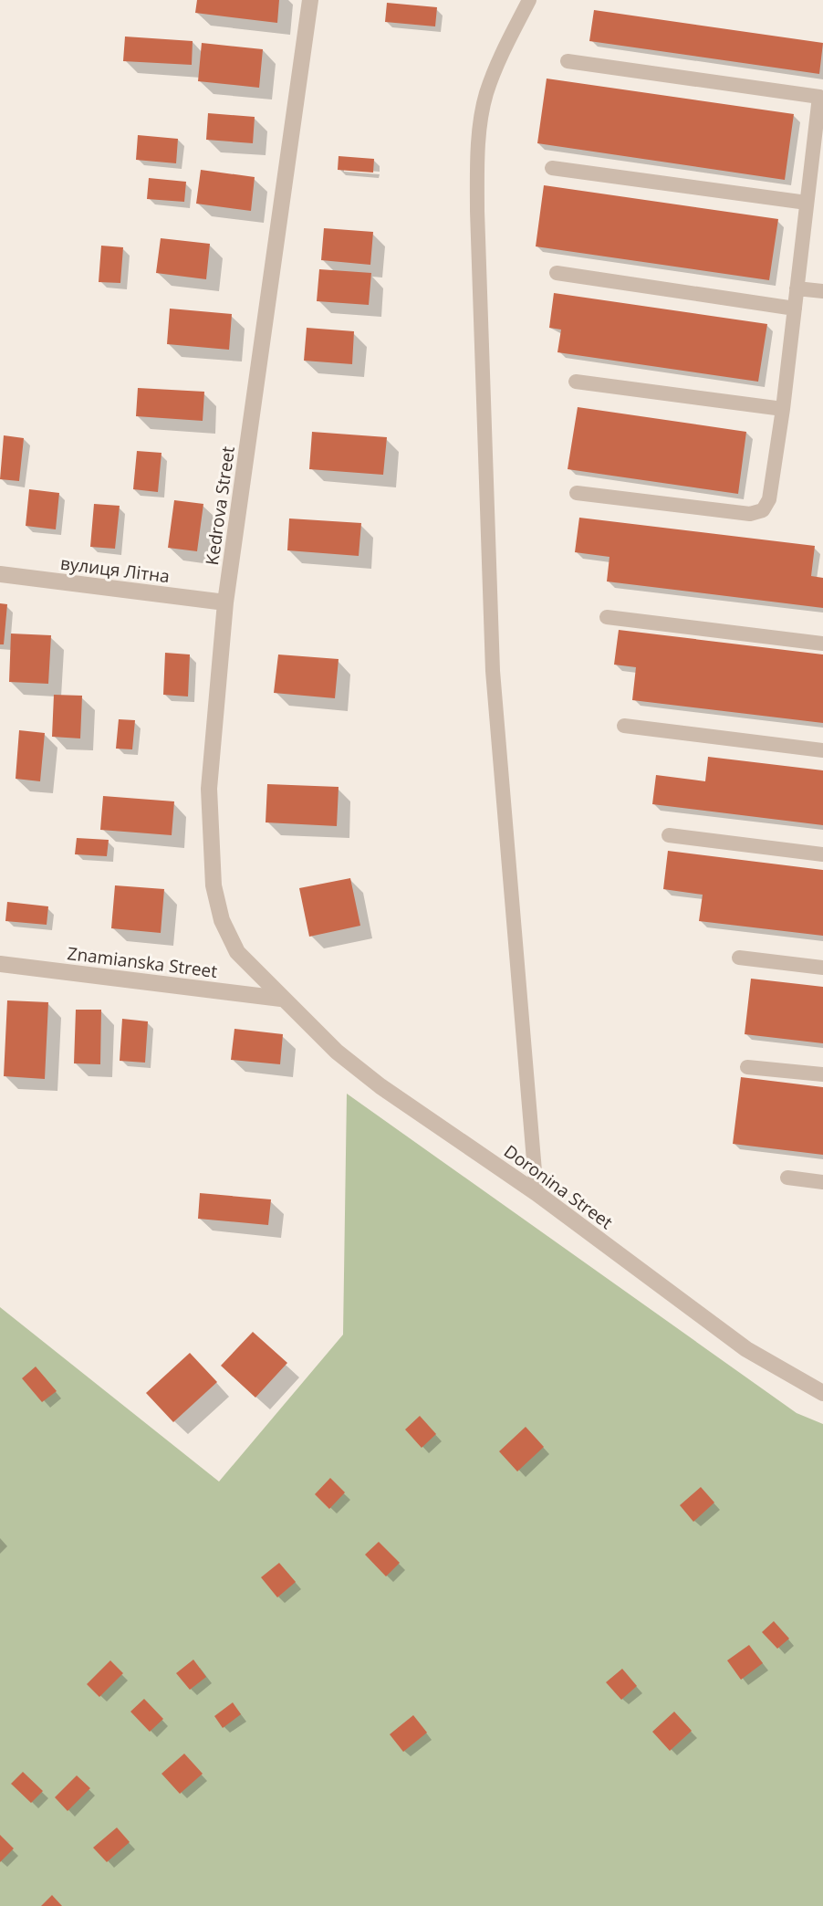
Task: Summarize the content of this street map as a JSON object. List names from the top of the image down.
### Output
{
  "streets": {
    "street": [
      "Kedrova Street",
      "вулиця Літна",
      "Znamianska Street",
      "Doronina Street"
    ]
  },
  "crossings": [
    ["Kedrova Street", "вулиця Літна"],
    ["Kedrova Street", "Znamianska Street"],
    ["Kedrova Street", "Doronina Street"],
    ["Znamianska Street", "Doronina Street"]
  ]
}
